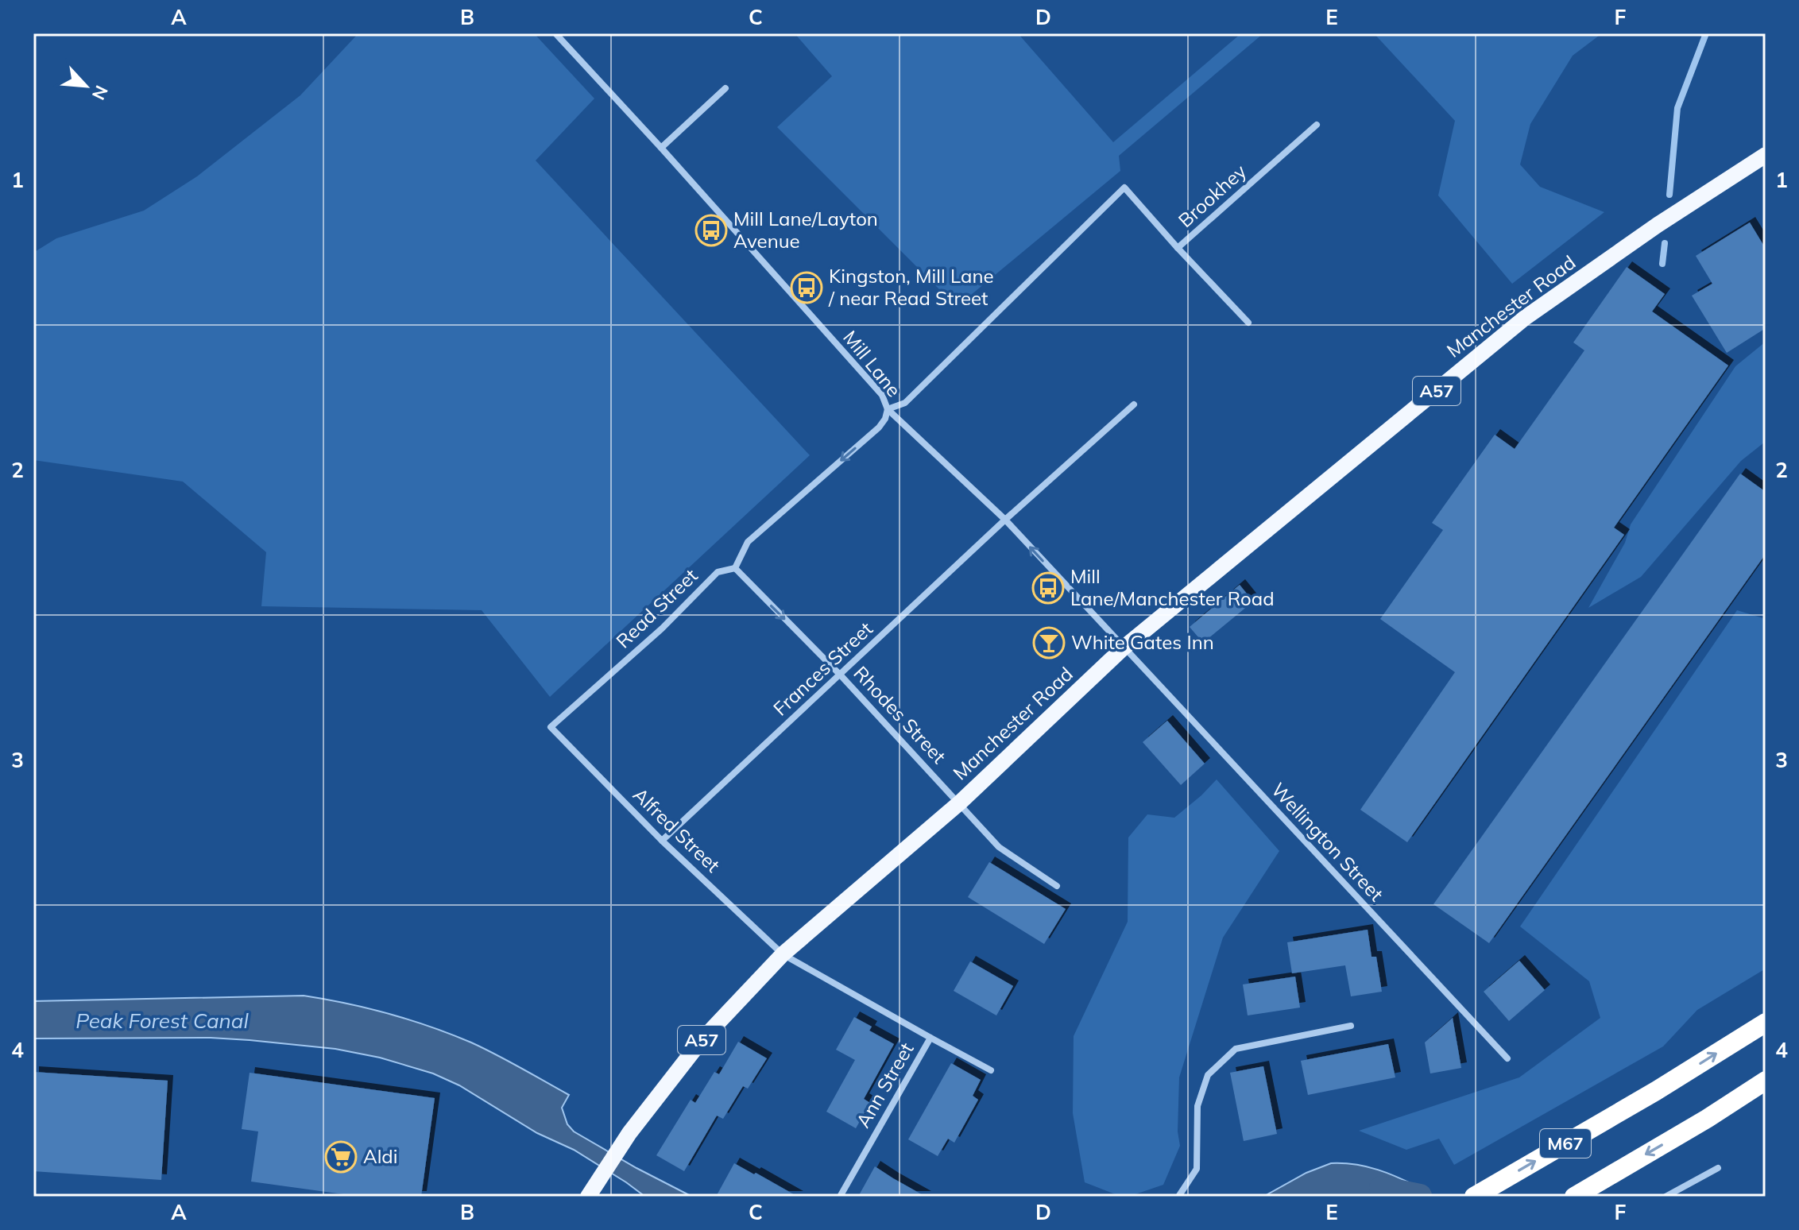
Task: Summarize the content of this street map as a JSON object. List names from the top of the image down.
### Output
{
  "streets": {
    "highway": ["M67"],
    "main road": ["Manchester Road", "A57"],
    "street": [
      "Brookhey",
      "Mill Lane",
      "Read Street",
      "Frances Street",
      "Rhodes Street",
      "Alfred Street",
      "Wellington Street",
      "Ann Street"
    ]
  },
  "crossings": [
    ["Manchester Road", "Mill Lane"],
    ["Manchester Road", "Rhodes Street"],
    ["Manchester Road", "Alfred Street"],
    ["Manchester Road", "Wellington Street"],
    ["Manchester Road", "Ann Street"],
    ["Mill Lane", "Frances Street"],
    ["Mill Lane", "Wellington Street"],
    ["Read Street", "Rhodes Street"],
    ["Read Street", "Alfred Street"],
    ["Frances Street", "Rhodes Street"],
    ["Frances Street", "Alfred Street"],
    ["Alfred Street", "Ann Street"]
  ],
  "water": ["Peak Forest Canal"],
  "places": {
    "bus stop": ["Mill Lane/Layton Avenue", "Kingston, Mill Lane / near Read Street", "Mill Lane/Manchester Road"],
    "bar": ["White Gates Inn"],
    "supermarket": ["Aldi"]
  },
  "north": "bottom right",
  "grid": {
    "columns": [
      "A",
      "B",
      "C",
      "D",
      "E",
      "F"
    ],
    "rows": [
      "1",
      "2",
      "3",
      "4"
    ]
  }
}
